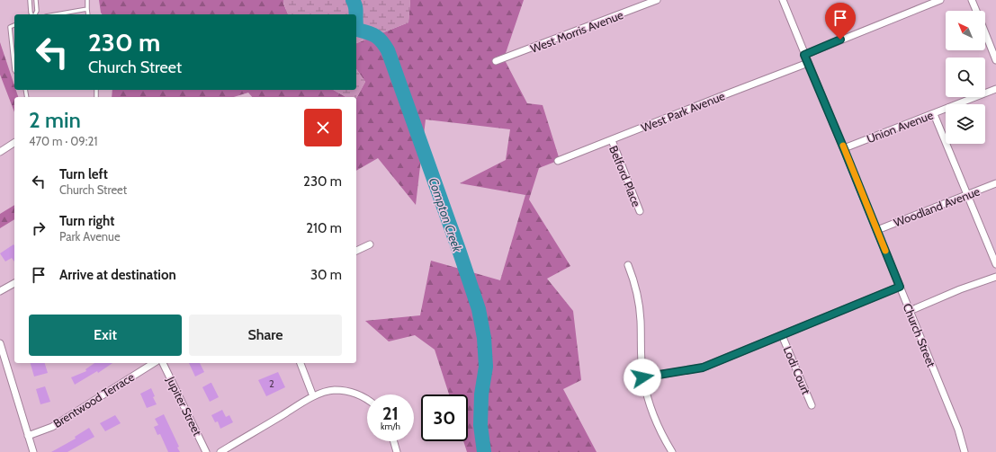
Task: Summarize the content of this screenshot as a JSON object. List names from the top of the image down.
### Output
{
  "streets": {
    "street": [
      "West Morris Avenue",
      "West Park Avenue",
      "Union Avenue",
      "Belford Place",
      "Woodland Avenue",
      "Church Street",
      "Lodi Court",
      "Brentwood Terrace",
      "Jupiter Street"
    ]
  },
  "crossings": [
    ["West Park Avenue", "Belford Place"],
    ["West Park Avenue", "Church Street"],
    ["Union Avenue", "Church Street"],
    ["Woodland Avenue", "Church Street"]
  ],
  "water": ["Compton Creek"],
  "house_numbers": ["2"],
  "north": "top left",
  "page": {
    "turn": ["230 m", "Church Street"],
    "heading": ["2 min", "470 m · 09:21"],
    "list": [
      {
        "name": "Turn left",
        "note": "Church Street",
        "value": "230 m"
      },
      {
        "name": "Turn right",
        "note": "Park Avenue",
        "value": "210 m"
      },
      {
        "name": "Arrive at destination",
        "value": "30 m"
      }
    ],
    "buttons": ["Exit", "Share"],
    "speed": "21 km/h",
    "limit": "30"
  }
}
